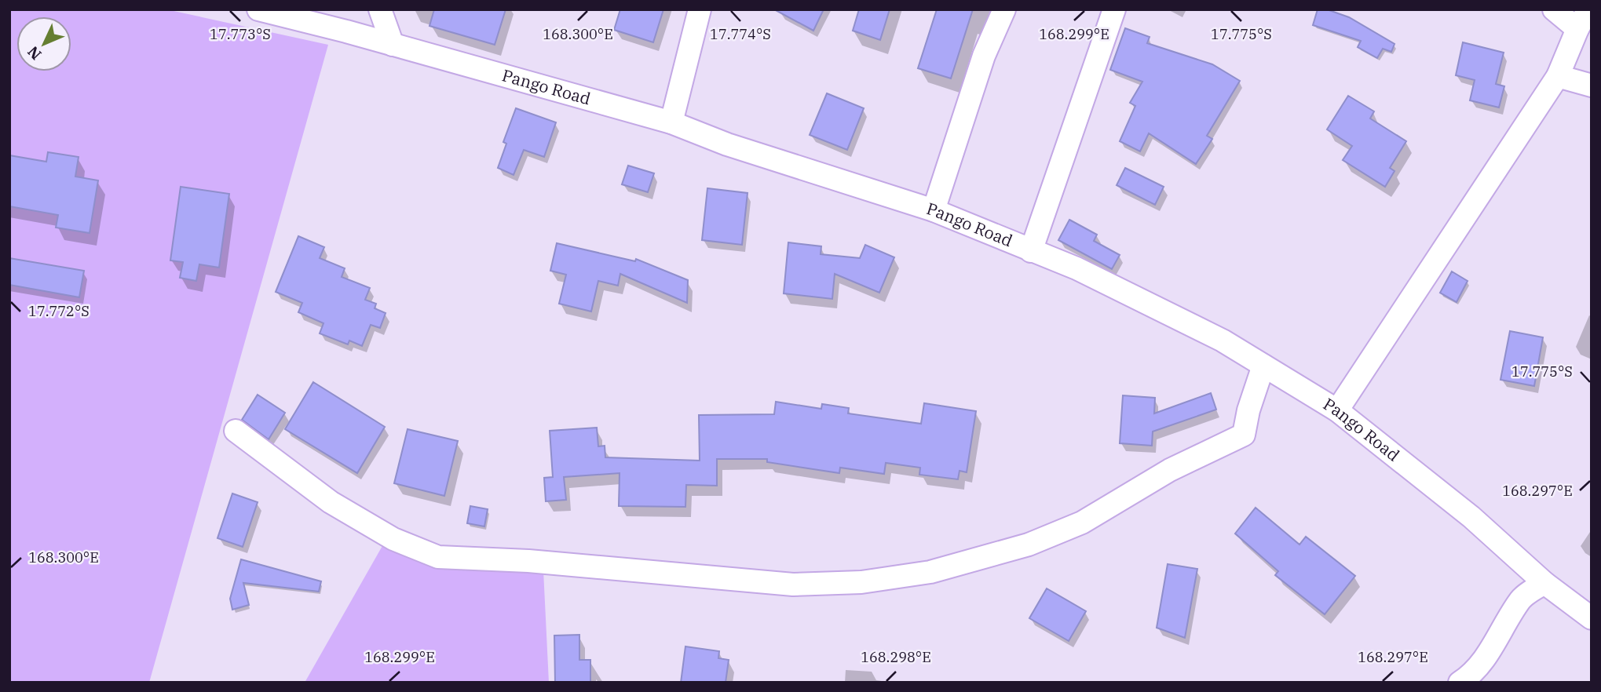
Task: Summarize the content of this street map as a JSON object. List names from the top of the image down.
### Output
{
  "streets": {
    "street": ["Pango Road"]
  },
  "north": "bottom left",
  "coordinates": [
    "168.300°E",
    "168.299°E",
    "17.773°S",
    "17.774°S",
    "17.775°S",
    "17.772°S",
    "168.297°E",
    "168.298°E"
  ]
}
